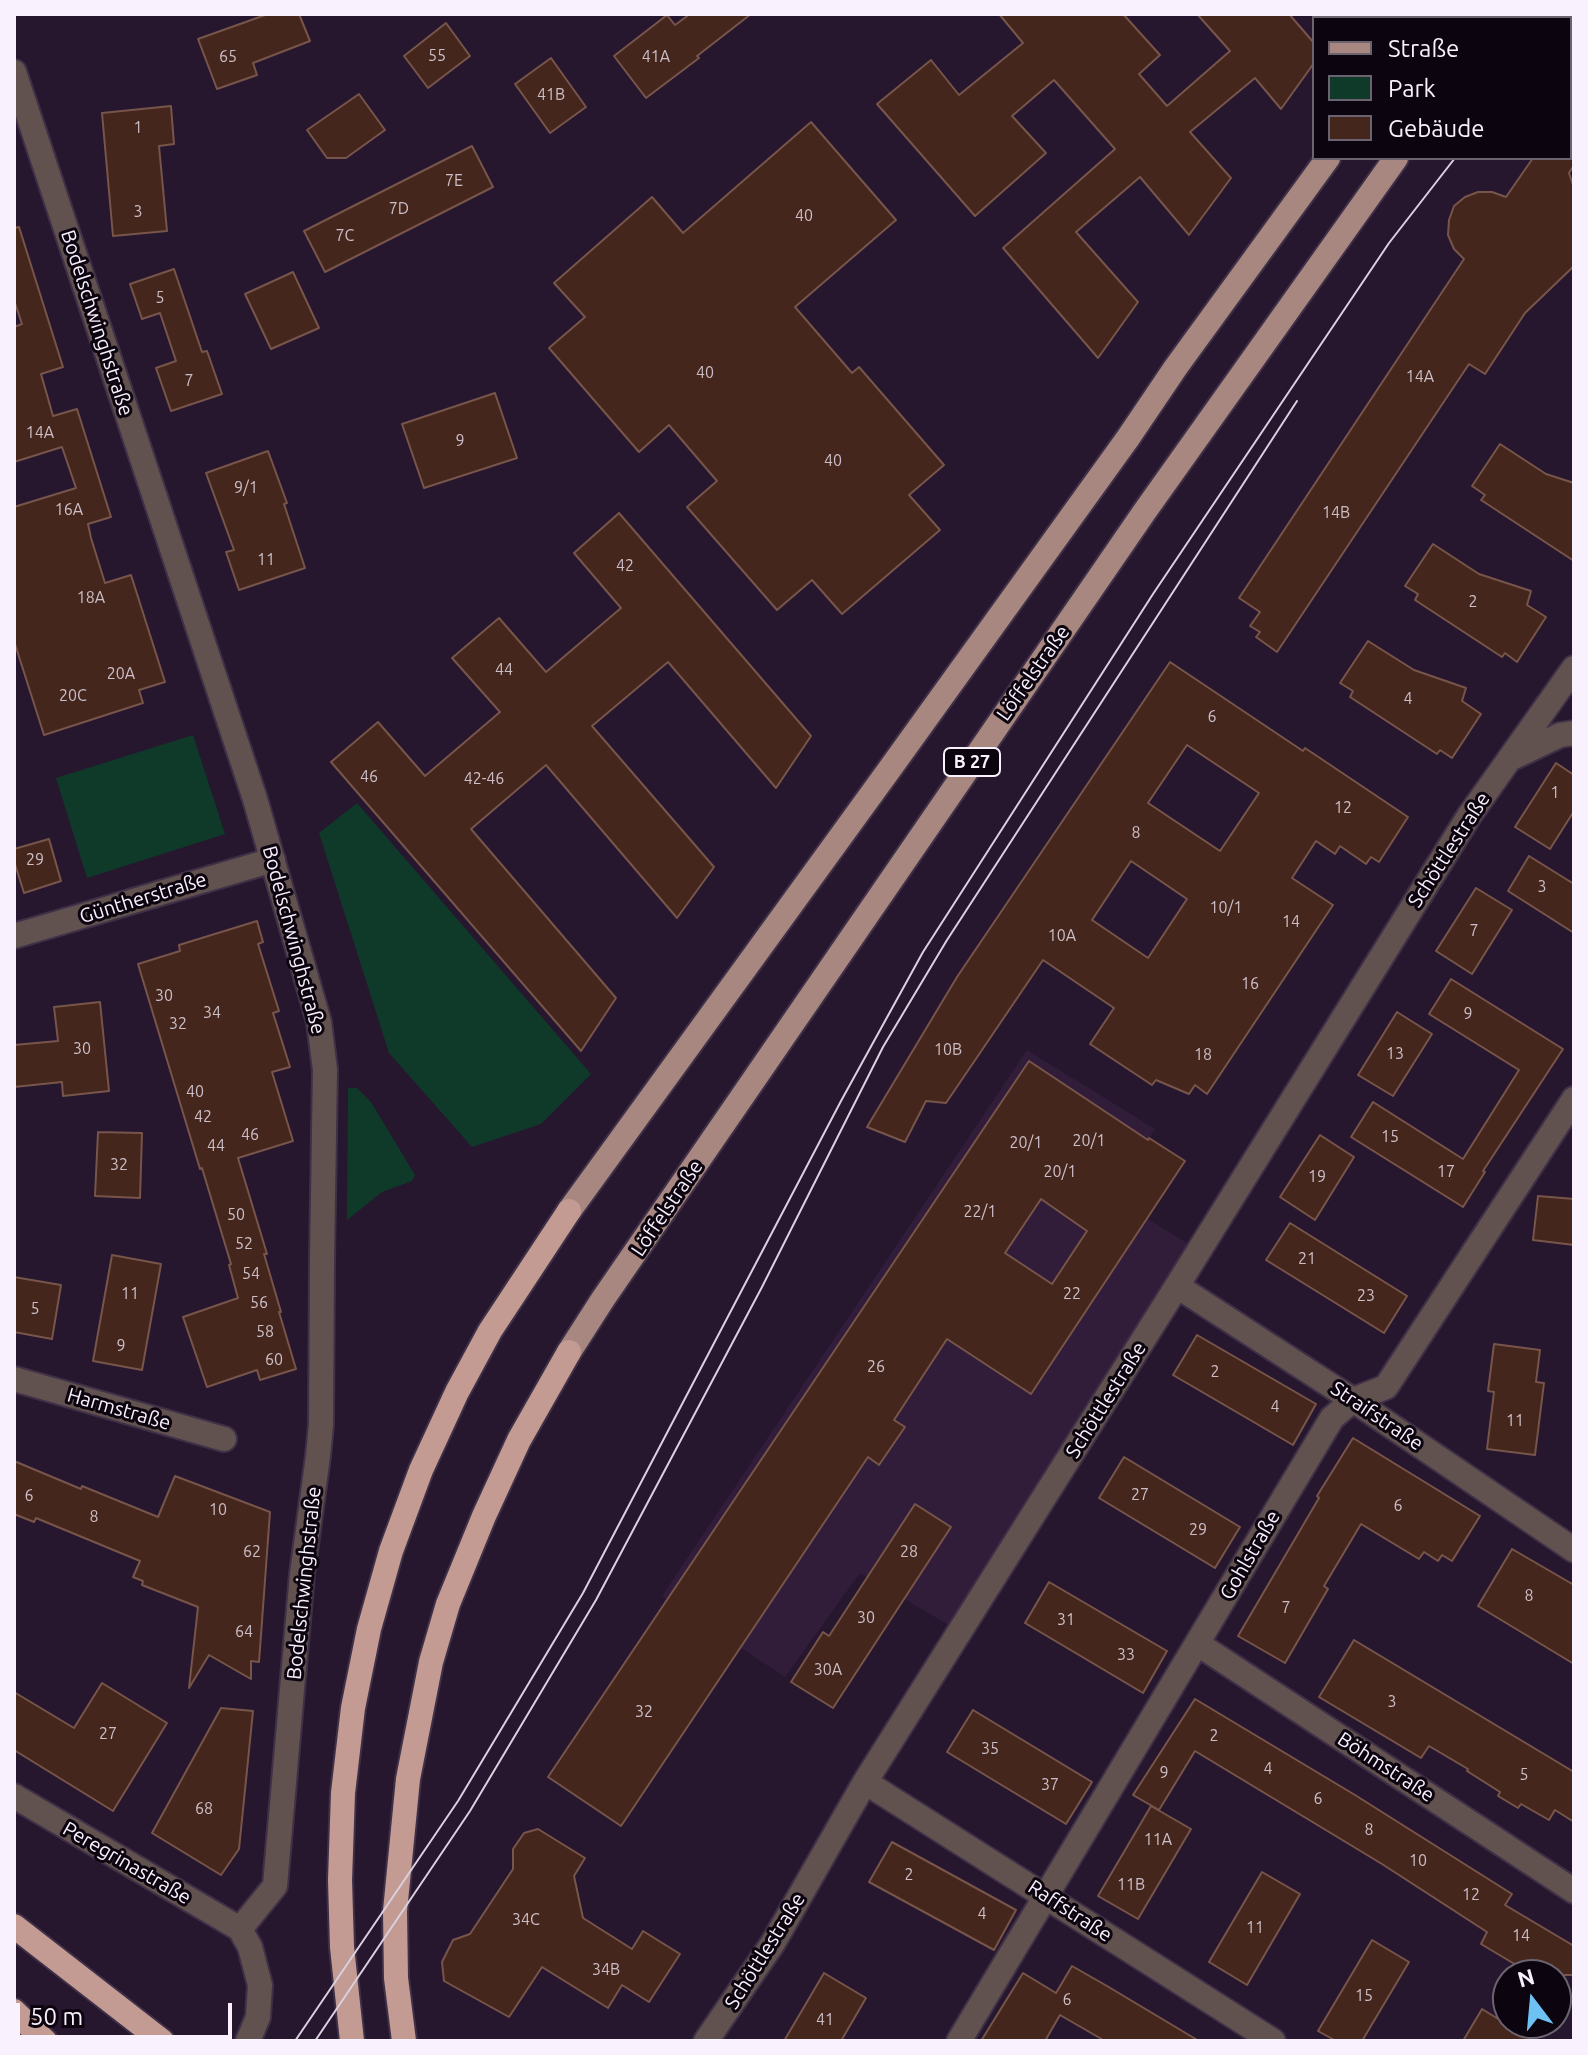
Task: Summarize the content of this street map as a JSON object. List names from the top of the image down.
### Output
{
  "streets": {
    "main road": ["Löffelstraße", "B 27"],
    "street": [
      "Bodelschwinghstraße",
      "Schöttlestraße",
      "Güntherstraße",
      "Harmstraße",
      "Straifstraße",
      "Gohlstraße",
      "Böhmstraße",
      "Peregrinastraße",
      "Raffstraße"
    ]
  },
  "crossings": [
    ["Bodelschwinghstraße", "Güntherstraße"],
    ["Bodelschwinghstraße", "Peregrinastraße"],
    ["Schöttlestraße", "Straifstraße"],
    ["Schöttlestraße", "Raffstraße"],
    ["Straifstraße", "Gohlstraße"],
    ["Gohlstraße", "Böhmstraße"],
    ["Gohlstraße", "Raffstraße"]
  ],
  "house_numbers": [
    "55",
    "65",
    "41A",
    "41B",
    "1",
    "7E",
    "7D",
    "3",
    "40",
    "7C",
    "5",
    "40",
    "14A",
    "7",
    "14A",
    "9",
    "40",
    "9/1",
    "16A",
    "14B",
    "11",
    "42",
    "18A",
    "2",
    "44",
    "20A",
    "20C",
    "4",
    "6",
    "46",
    "42-46",
    "1",
    "12",
    "8",
    "29",
    "3",
    "10/1",
    "14",
    "7",
    "10A",
    "16",
    "30",
    "34",
    "9",
    "32",
    "30",
    "10B",
    "13",
    "18",
    "40",
    "42",
    "46",
    "15",
    "20/1",
    "20/1",
    "44",
    "32",
    "20/1",
    "17",
    "19",
    "22/1",
    "50",
    "52",
    "21",
    "54",
    "11",
    "22",
    "23",
    "56",
    "5",
    "58",
    "9",
    "60",
    "26",
    "2",
    "4",
    "11",
    "27",
    "6",
    "6",
    "10",
    "8",
    "29",
    "62",
    "28",
    "8",
    "7",
    "30",
    "31",
    "64",
    "33",
    "30A",
    "3",
    "32",
    "27",
    "2",
    "35",
    "4",
    "9",
    "5",
    "37",
    "6",
    "68",
    "8",
    "11A",
    "10",
    "2",
    "11B",
    "12",
    "4",
    "34C",
    "11",
    "14",
    "34B",
    "15",
    "6",
    "41"
  ],
  "legend": ["Straße", "Park", "Gebäude"],
  "scale_bar": "50 m",
  "north": "top"
}
